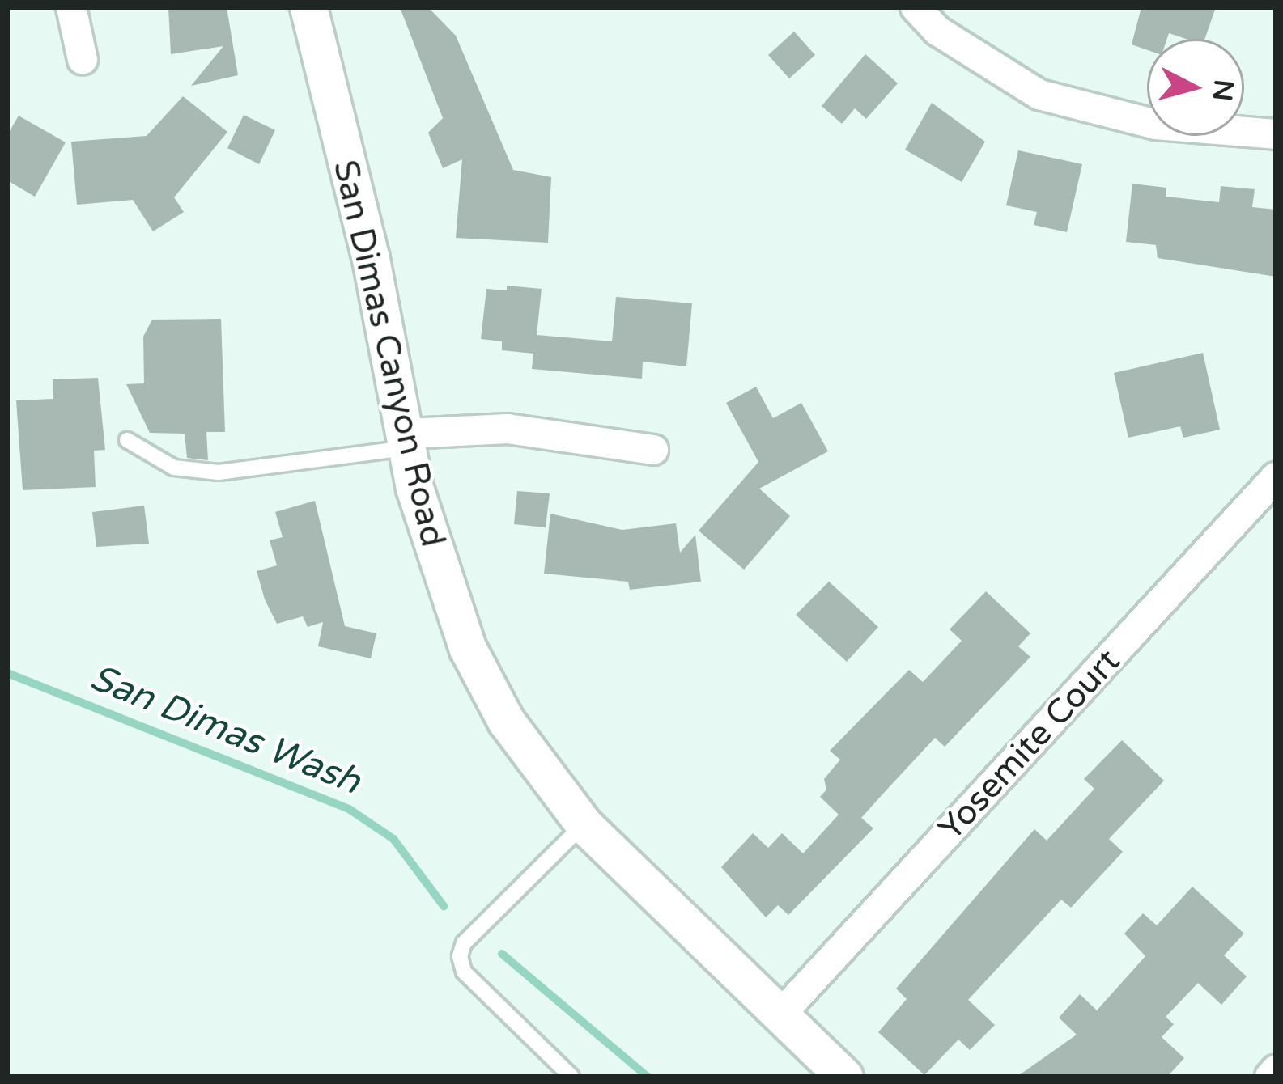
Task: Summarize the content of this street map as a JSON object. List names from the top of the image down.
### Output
{
  "streets": {
    "street": ["San Dimas Canyon Road", "Yosemite Court"]
  },
  "crossings": [
    ["San Dimas Canyon Road", "Yosemite Court"]
  ],
  "water": ["San Dimas Wash"],
  "north": "right"
}
